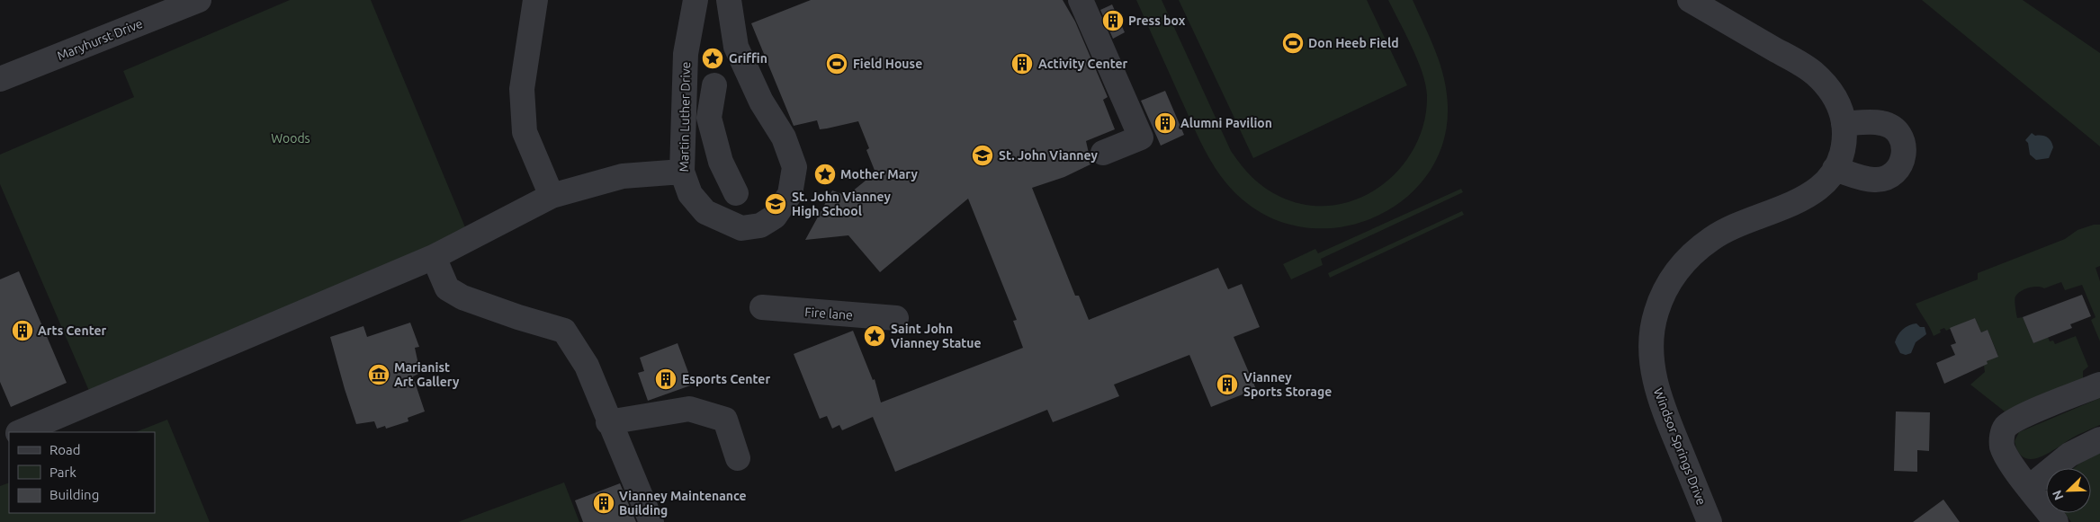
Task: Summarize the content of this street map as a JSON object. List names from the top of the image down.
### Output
{
  "streets": {
    "street": [
      "Maryhurst Drive",
      "Martin Luther Drive",
      "Fire lane",
      "Windsor Springs Drive"
    ]
  },
  "parks": ["Woods"],
  "places": {
    "building": [
      "Press box",
      "Activity Center",
      "Alumni Pavilion",
      "Arts Center",
      "Esports Center",
      "Vianney Sports Storage",
      "Vianney Maintenance Building"
    ],
    "sports": ["Don Heeb Field", "Field House"],
    "place": ["Griffin", "Mother Mary", "Saint John Vianney Statue"],
    "school or university": ["St. John Vianney", "St. John Vianney High School"],
    "museum": ["Marianist Art Gallery"]
  },
  "legend": ["Road", "Park", "Building"],
  "north": "bottom left"
}
